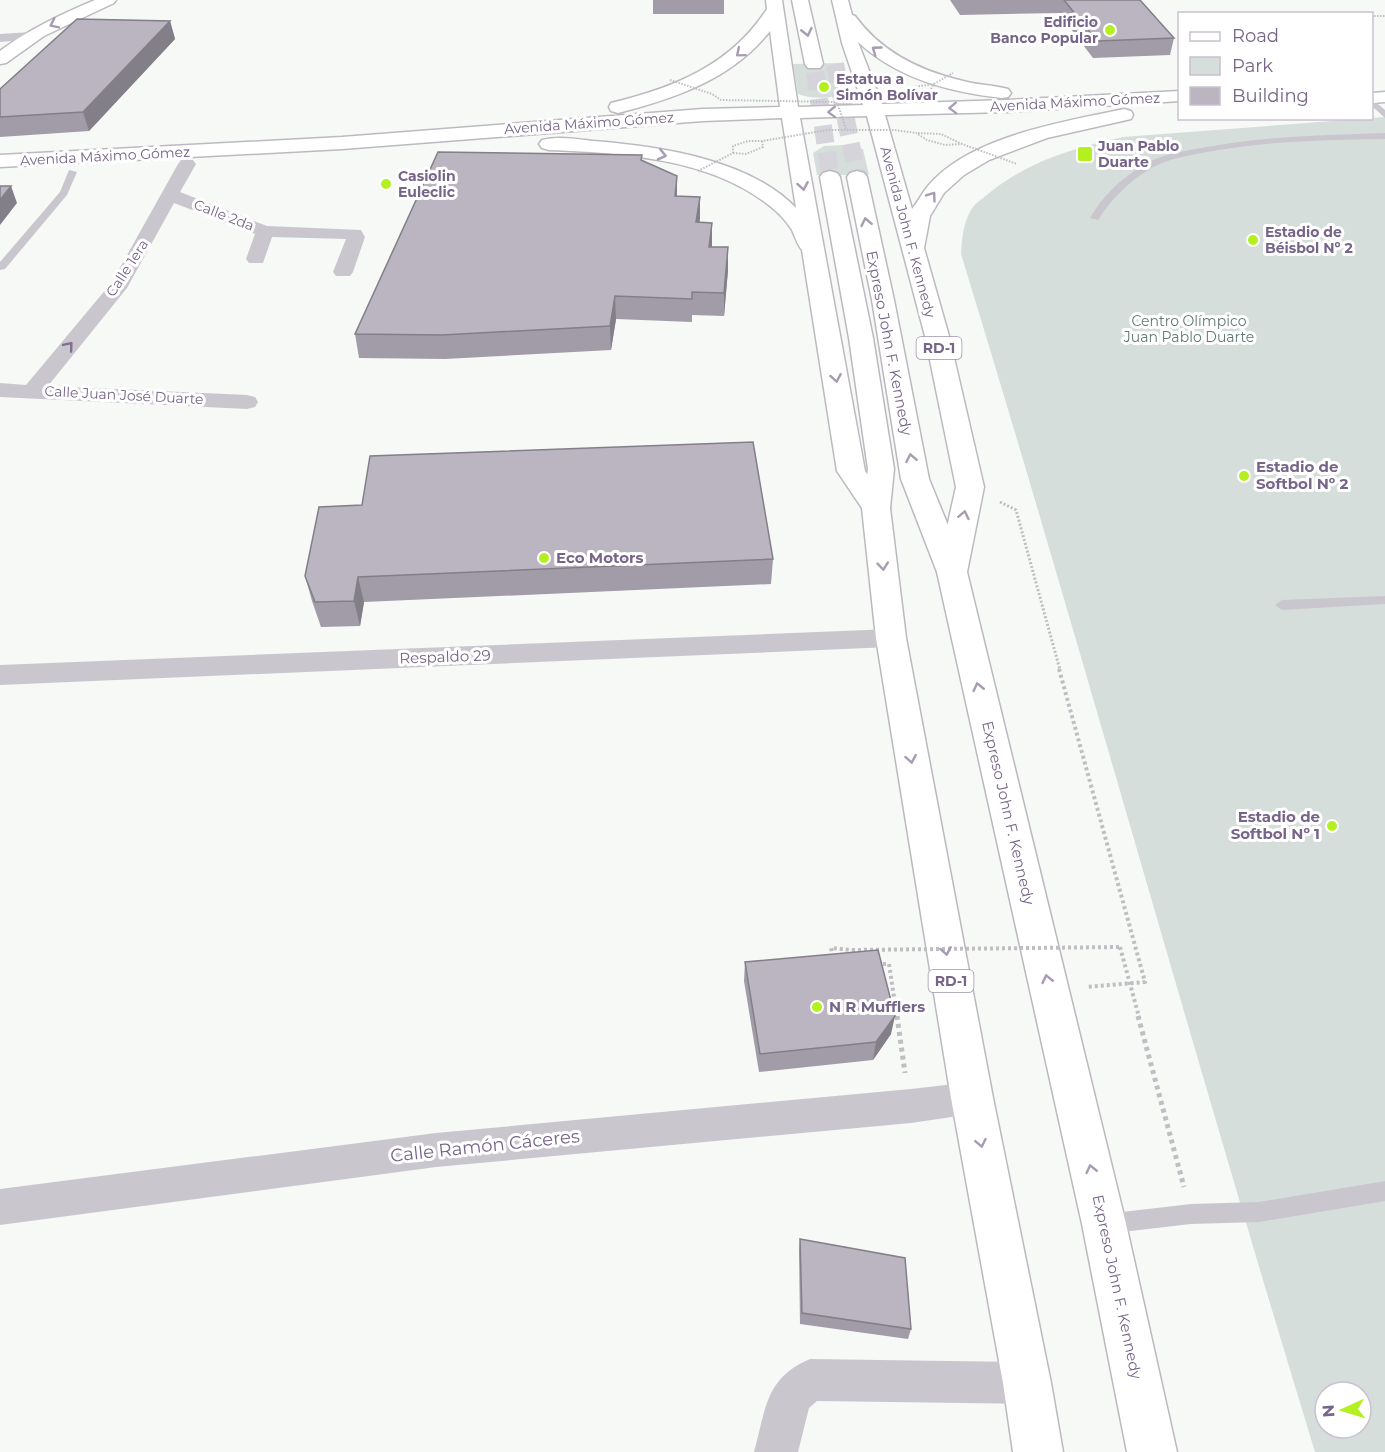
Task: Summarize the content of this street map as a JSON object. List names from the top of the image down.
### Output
{
  "streets": {
    "main road": [
      "Avenida Máximo Gómez",
      "Avenida John F. Kennedy",
      "Expreso John F. Kennedy",
      "RD-1"
    ],
    "street": [
      "Calle 2da",
      "Calle 1era",
      "Calle Juan José Duarte",
      "Respaldo 29",
      "Calle Ramón Cáceres"
    ]
  },
  "crossings": [
    ["Avenida Máximo Gómez", "Avenida John F. Kennedy"],
    ["Avenida Máximo Gómez", "Calle 1era"],
    ["Avenida Máximo Gómez", "RD-1"],
    ["Calle 2da", "Calle 1era"],
    ["Avenida John F. Kennedy", "Expreso John F. Kennedy"],
    ["Calle 1era", "Calle Juan José Duarte"],
    ["Expreso John F. Kennedy", "RD-1"],
    ["Expreso John F. Kennedy", "Respaldo 29"],
    ["Expreso John F. Kennedy", "Calle Ramón Cáceres"]
  ],
  "one_way": ["Calle 1era"],
  "parks": ["Centro Olímpico Juan Pablo Duarte"],
  "places": {
    "other": [
      "Edificio Banco Popular",
      "Estatua a Simón Bolívar",
      "Casiolin Euleclic",
      "Estadio de Béisbol Nº 2",
      "Estadio de Softbol Nº 2",
      "Eco Motors",
      "Estadio de Softbol Nº 1",
      "N R Mufflers"
    ],
    "transit": ["Juan Pablo Duarte"]
  },
  "legend": ["Road", "Park", "Building"],
  "north": "left"
}
